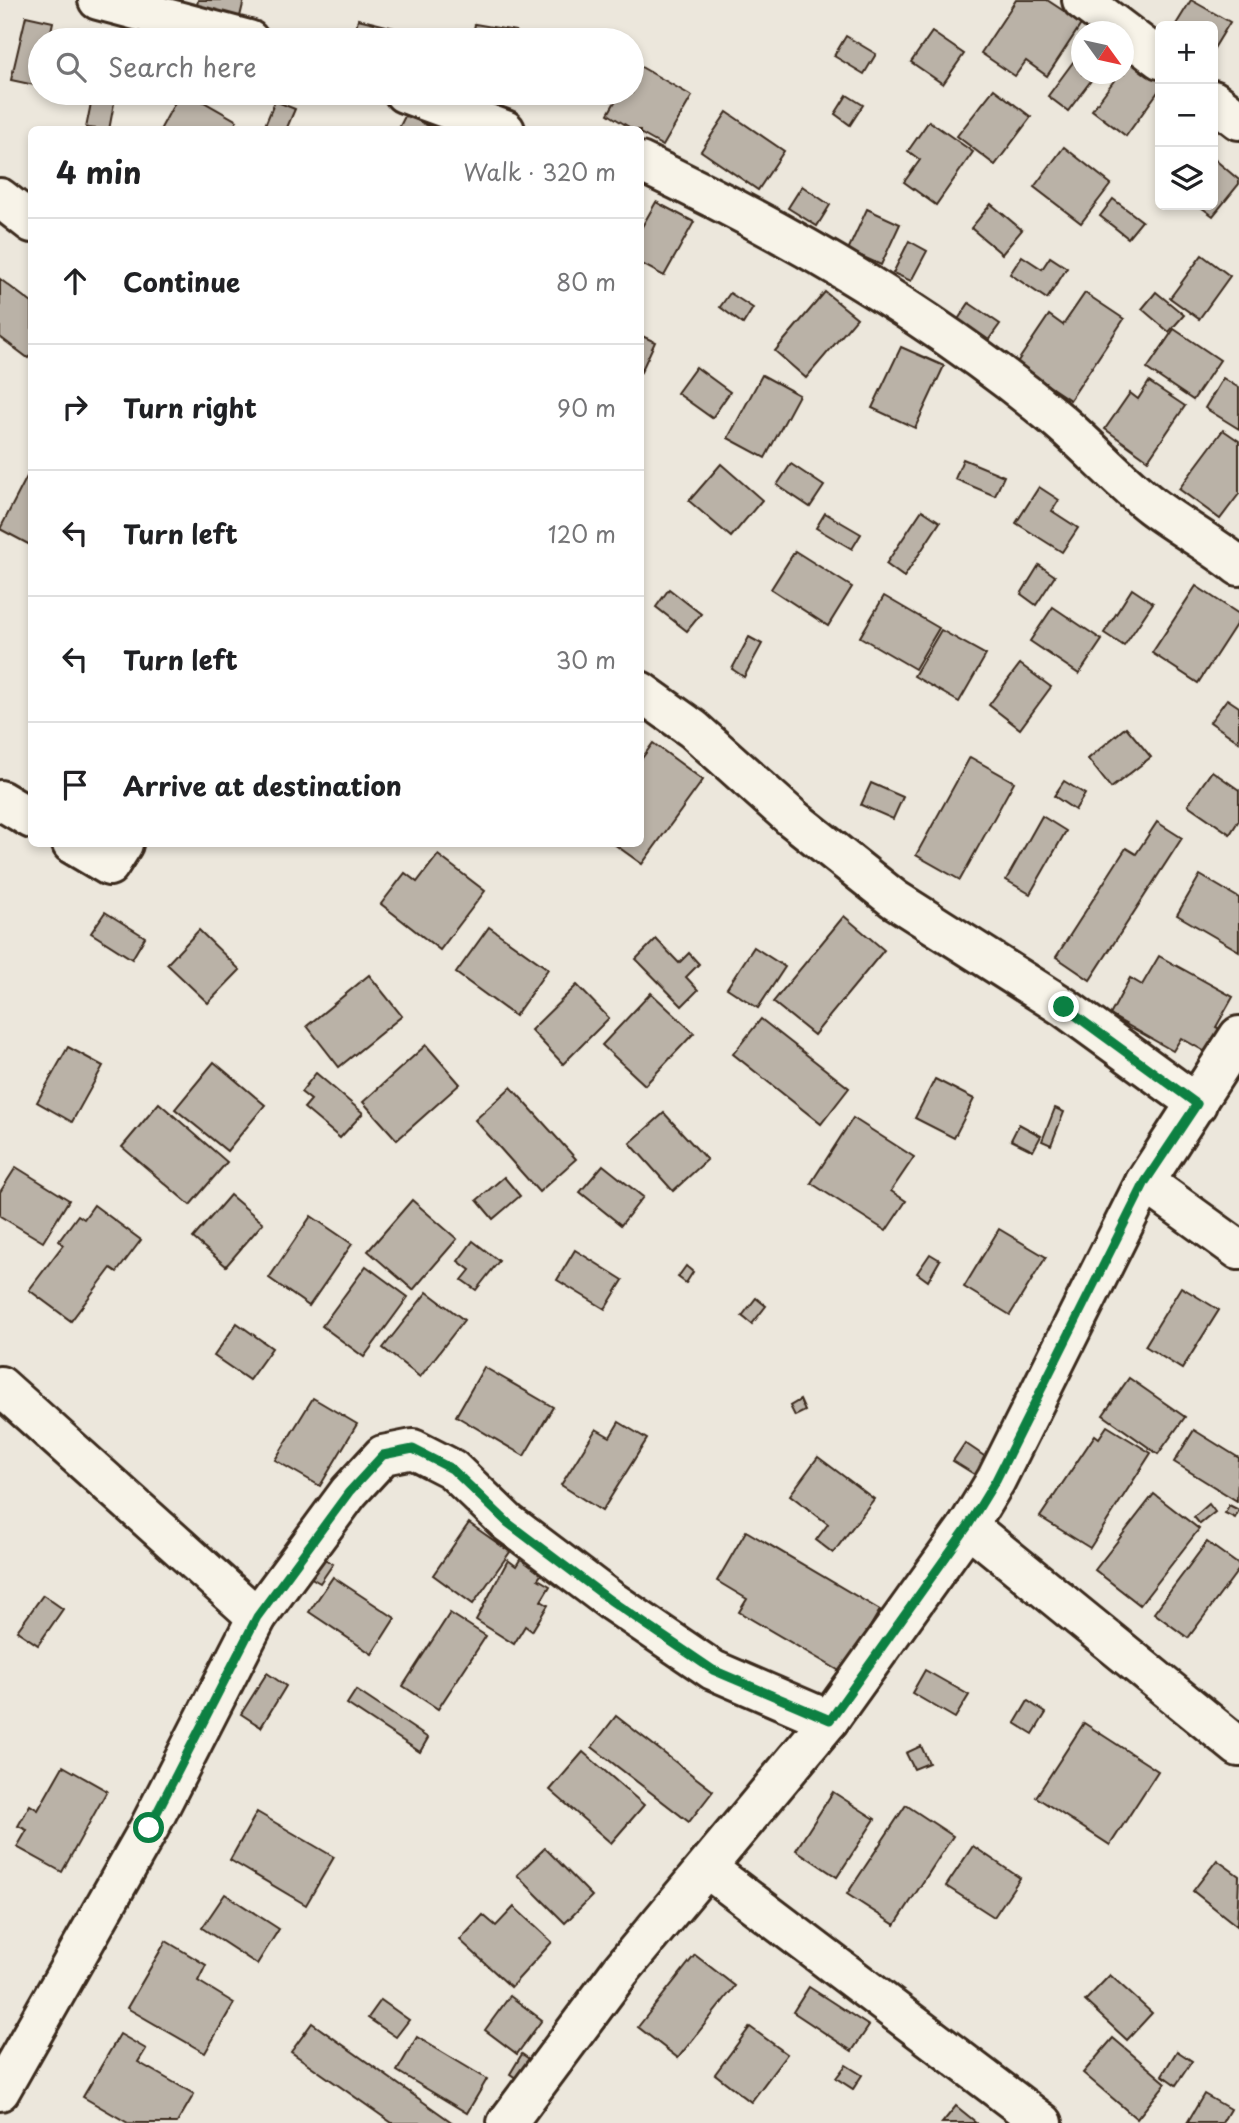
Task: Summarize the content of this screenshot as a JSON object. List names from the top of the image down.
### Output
{
  "north": "bottom right",
  "page": {
    "map_buttons": ["+", "−"],
    "search": "Search here",
    "heading": ["4 min", "Walk · 320 m"],
    "list": [
      ["Continue", "80 m"],
      ["Turn right", "90 m"],
      ["Turn left", "120 m"],
      ["Turn left", "30 m"],
      "Arrive at destination"
    ]
  }
}
